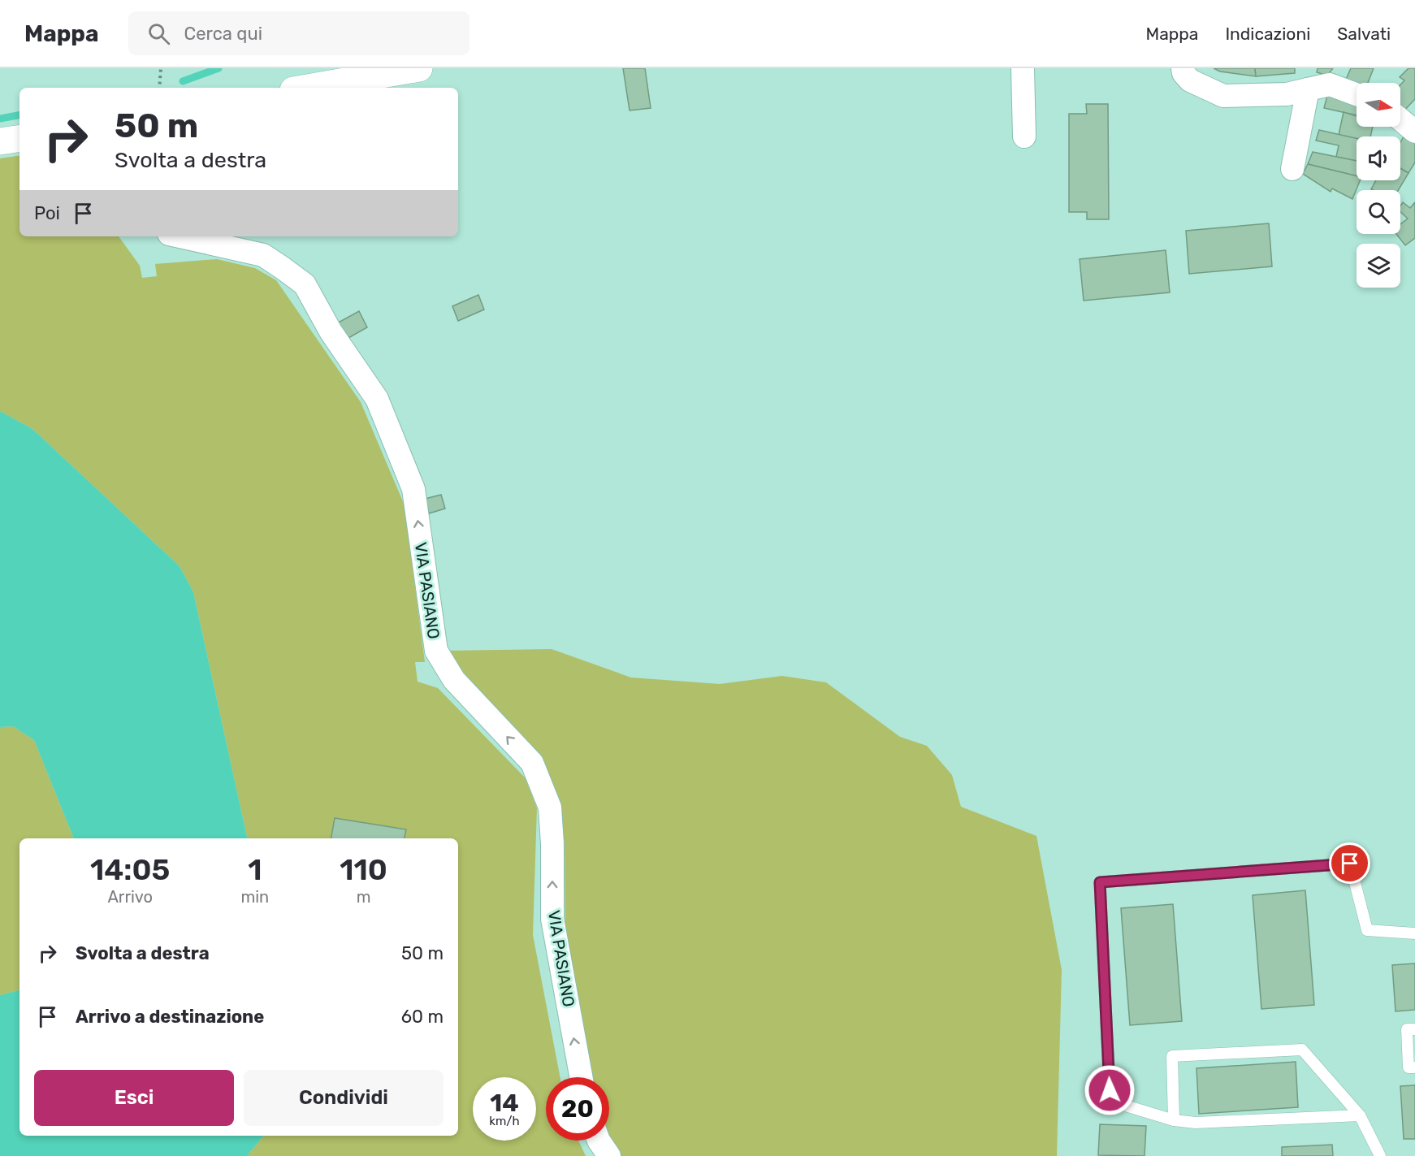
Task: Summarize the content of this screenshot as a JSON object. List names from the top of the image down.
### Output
{
  "streets": {
    "street": ["VIA PASIANO"]
  },
  "one_way": ["VIA PASIANO"],
  "north": "right",
  "page": {
    "header": "Mappa",
    "search": "Cerca qui",
    "nav": ["Mappa", "Indicazioni", "Salvati"],
    "turn": ["50 m", "Svolta a destra"],
    "then": "Poi",
    "eta": [
      "14:05",
      "Arrivo",
      "1",
      "min",
      "110",
      "m"
    ],
    "list": [
      {
        "name": "Svolta a destra",
        "value": "50 m"
      },
      {
        "name": "Arrivo a destinazione",
        "value": "60 m"
      }
    ],
    "buttons": ["Esci", "Condividi"],
    "speed": "14 km/h",
    "limit": "20"
  }
}
